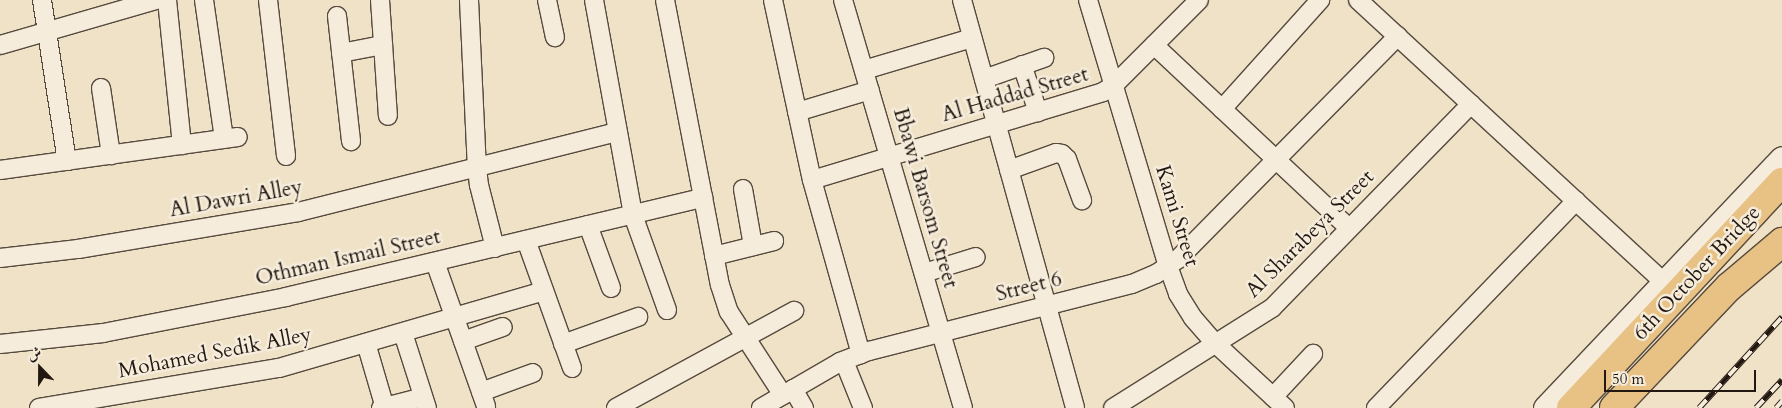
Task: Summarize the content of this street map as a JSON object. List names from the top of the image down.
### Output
{
  "streets": {
    "highway": ["6th October Bridge"],
    "street": [
      "Al Haddad Street",
      "Bbawi Barsom Street",
      "Al Dawri Alley",
      "Kami Street",
      "Al Sharabeya Street",
      "Othman Ismail Street",
      "Street 6",
      "Mohamed Sedik Alley"
    ]
  },
  "crossings": [
    ["Al Haddad Street", "Bbawi Barsom Street"],
    ["Al Haddad Street", "Kami Street"],
    ["Bbawi Barsom Street", "Street 6"],
    ["Kami Street", "Al Sharabeya Street"],
    ["Kami Street", "Street 6"]
  ],
  "scale_bar": "50 m",
  "north": "top"
}
